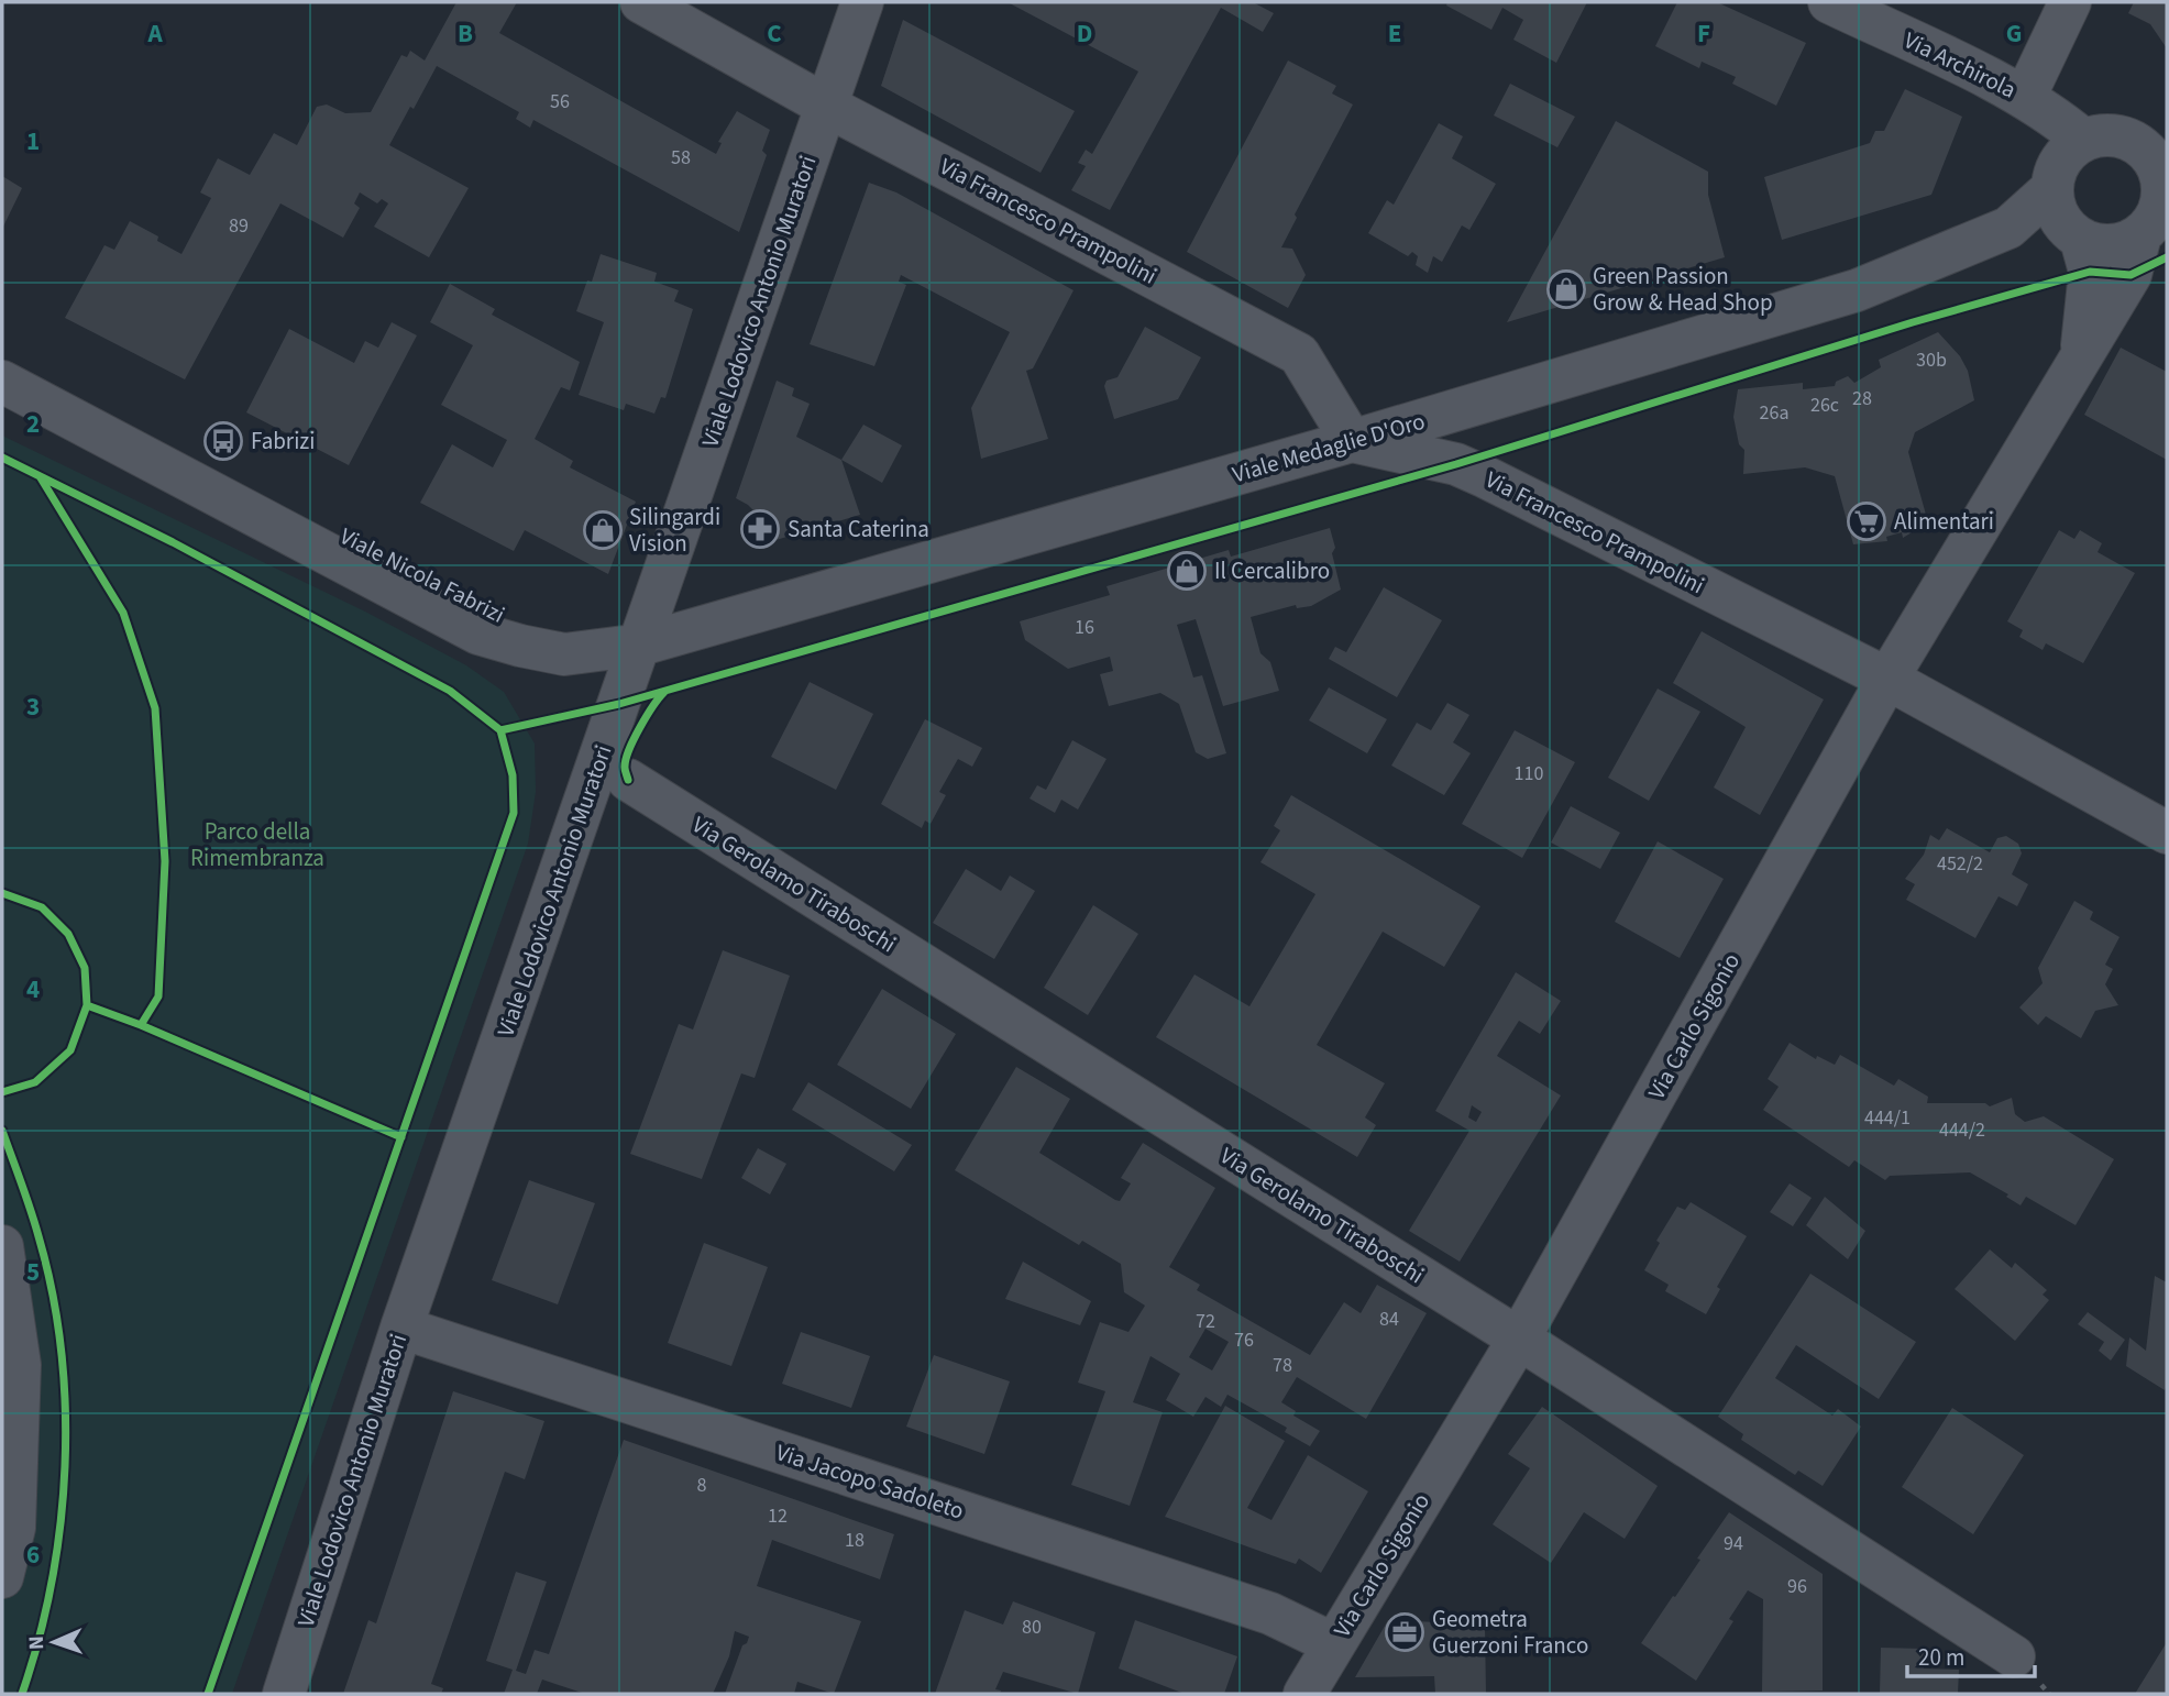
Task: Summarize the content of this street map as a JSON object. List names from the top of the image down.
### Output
{
  "streets": {
    "street": [
      "Via Archirola",
      "Via Francesco Prampolini",
      "Viale Lodovico Antonio Muratori",
      "Viale Medaglie D'Oro",
      "Viale Nicola Fabrizi",
      "Via Gerolamo Tiraboschi",
      "Via Carlo Sigonio",
      "Via Jacopo Sadoleto"
    ]
  },
  "crossings": [
    ["Via Archirola", "Viale Medaglie D'Oro"],
    ["Via Archirola", "Via Carlo Sigonio"],
    ["Via Francesco Prampolini", "Viale Lodovico Antonio Muratori"],
    ["Via Francesco Prampolini", "Viale Medaglie D'Oro"],
    ["Via Francesco Prampolini", "Via Carlo Sigonio"],
    ["Viale Lodovico Antonio Muratori", "Viale Medaglie D'Oro"],
    ["Viale Lodovico Antonio Muratori", "Viale Nicola Fabrizi"],
    ["Viale Lodovico Antonio Muratori", "Via Jacopo Sadoleto"],
    ["Viale Medaglie D'Oro", "Viale Nicola Fabrizi"],
    ["Viale Medaglie D'Oro", "Via Carlo Sigonio"],
    ["Via Gerolamo Tiraboschi", "Via Carlo Sigonio"],
    ["Via Carlo Sigonio", "Via Jacopo Sadoleto"]
  ],
  "parks": ["Parco della Rimembranza"],
  "places": {
    "shop": ["Green Passion Grow & Head Shop", "Silingardi Vision", "Il Cercalibro"],
    "bus stop": ["Fabrizi"],
    "supermarket": ["Alimentari"],
    "pharmacy": ["Santa Caterina"],
    "office": ["Geometra Guerzoni Franco"]
  },
  "house_numbers": [
    "56",
    "58",
    "89",
    "30b",
    "28",
    "26c",
    "26a",
    "16",
    "110",
    "452/2",
    "444/1",
    "444/2",
    "84",
    "72",
    "76",
    "78",
    "8",
    "12",
    "18",
    "94",
    "96",
    "80"
  ],
  "scale_bar": "20 m",
  "north": "left",
  "grid": {
    "columns": [
      "A",
      "B",
      "C",
      "D",
      "E",
      "F",
      "G"
    ],
    "rows": [
      "1",
      "2",
      "3",
      "4",
      "5",
      "6"
    ]
  }
}
